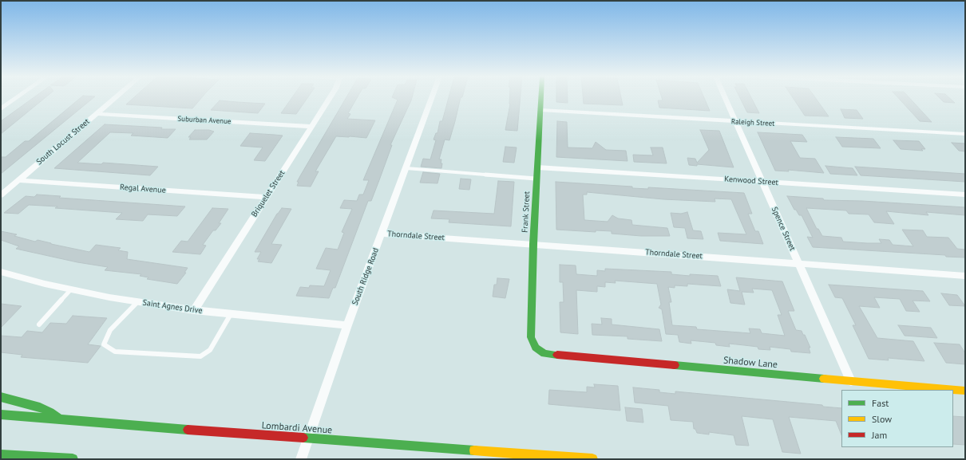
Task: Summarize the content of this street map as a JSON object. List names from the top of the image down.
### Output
{
  "streets": {
    "street": [
      "Suburban Avenue",
      "Raleigh Street",
      "South Locust Street",
      "Kenwood Street",
      "Regal Avenue",
      "Briquelet Street",
      "Frank Street",
      "Spence Street",
      "Thorndale Street",
      "South Ridge Road",
      "Saint Agnes Drive",
      "Shadow Lane",
      "Lombardi Avenue"
    ]
  },
  "crossings": [
    ["Suburban Avenue", "South Locust Street"],
    ["Suburban Avenue", "Briquelet Street"],
    ["Raleigh Street", "Frank Street"],
    ["Raleigh Street", "Spence Street"],
    ["South Locust Street", "Regal Avenue"],
    ["Kenwood Street", "Frank Street"],
    ["Kenwood Street", "Spence Street"],
    ["Regal Avenue", "Briquelet Street"],
    ["Briquelet Street", "Saint Agnes Drive"],
    ["Frank Street", "Thorndale Street"],
    ["Frank Street", "Shadow Lane"],
    ["Spence Street", "Thorndale Street"],
    ["Spence Street", "Shadow Lane"],
    ["Thorndale Street", "South Ridge Road"],
    ["South Ridge Road", "Saint Agnes Drive"],
    ["South Ridge Road", "Lombardi Avenue"]
  ],
  "legend": ["Fast", "Slow", "Jam"]
}
